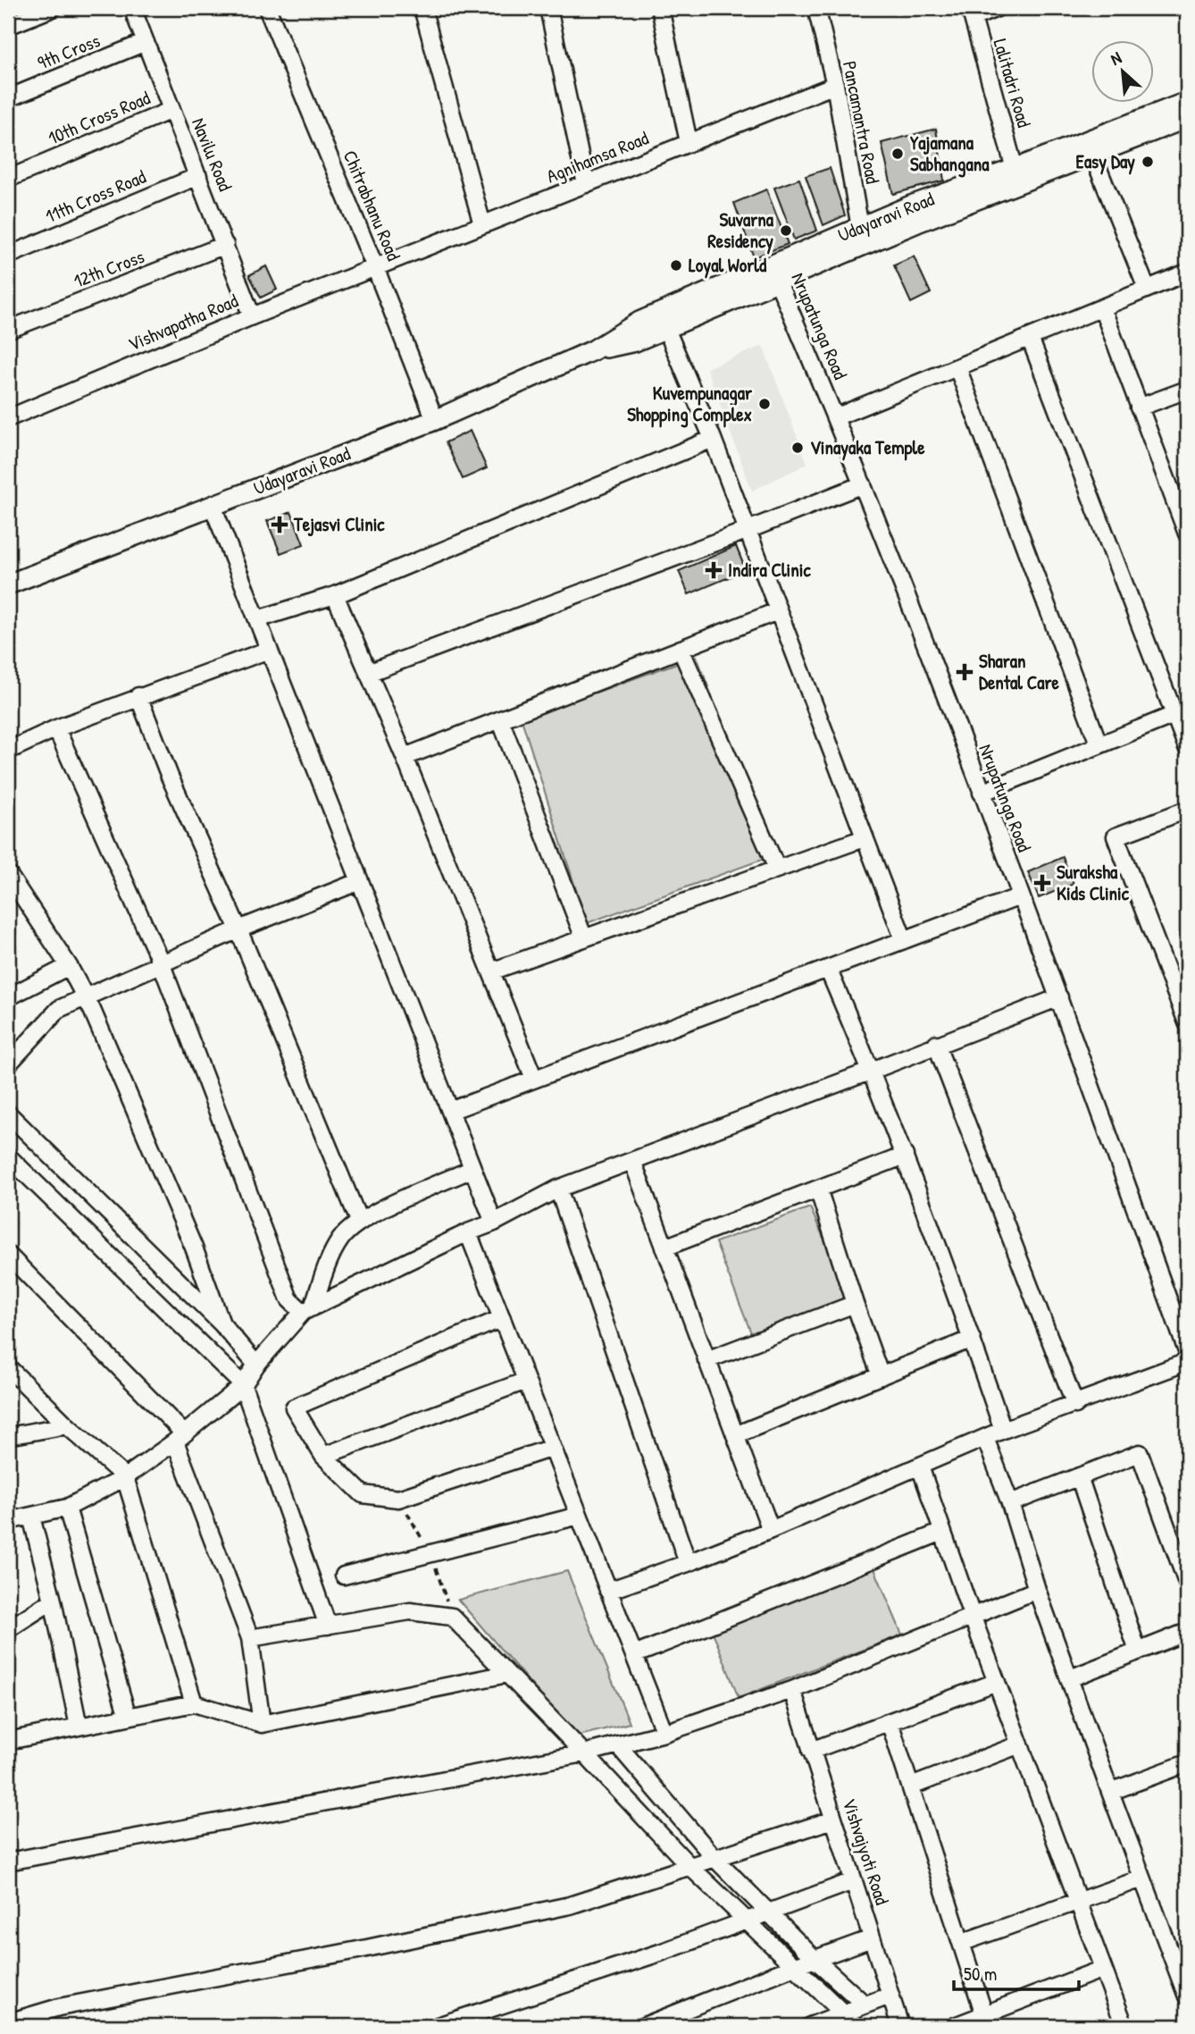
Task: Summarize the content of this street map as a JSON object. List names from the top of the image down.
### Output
{
  "streets": {
    "street": [
      "9th Cross",
      "Lalitadri Road",
      "10th Cross Road",
      "Pancamantra Road",
      "Navilu Road",
      "Agnihamsa Road",
      "11th Cross Road",
      "Chitrabhanu Road",
      "Udayaravi Road",
      "12th Cross",
      "Vishvapatha Road",
      "Nrupatunga Road",
      "Vishvajyoti Road"
    ]
  },
  "crossings": [
    ["9th Cross", "Navilu Road"],
    ["Lalitadri Road", "Udayaravi Road"],
    ["10th Cross Road", "Navilu Road"],
    ["Pancamantra Road", "Agnihamsa Road"],
    ["Pancamantra Road", "Udayaravi Road"],
    ["Navilu Road", "11th Cross Road"],
    ["Navilu Road", "12th Cross"],
    ["Navilu Road", "Vishvapatha Road"],
    ["Agnihamsa Road", "Chitrabhanu Road"],
    ["Agnihamsa Road", "Vishvapatha Road"],
    ["Chitrabhanu Road", "Udayaravi Road"],
    ["Chitrabhanu Road", "Vishvapatha Road"],
    ["Udayaravi Road", "Nrupatunga Road"]
  ],
  "places": {
    "other": [
      "Yajamana Sabhangana",
      "Easy Day",
      "Suvarna Residency",
      "Loyal World",
      "Kuvempunagar Shopping Complex",
      "Vinayaka Temple"
    ],
    "health": [
      "Tejasvi Clinic",
      "Indira Clinic",
      "Sharan Dental Care",
      "Suraksha Kids Clinic"
    ]
  },
  "scale_bar": "50 m",
  "north": "top left"
}
